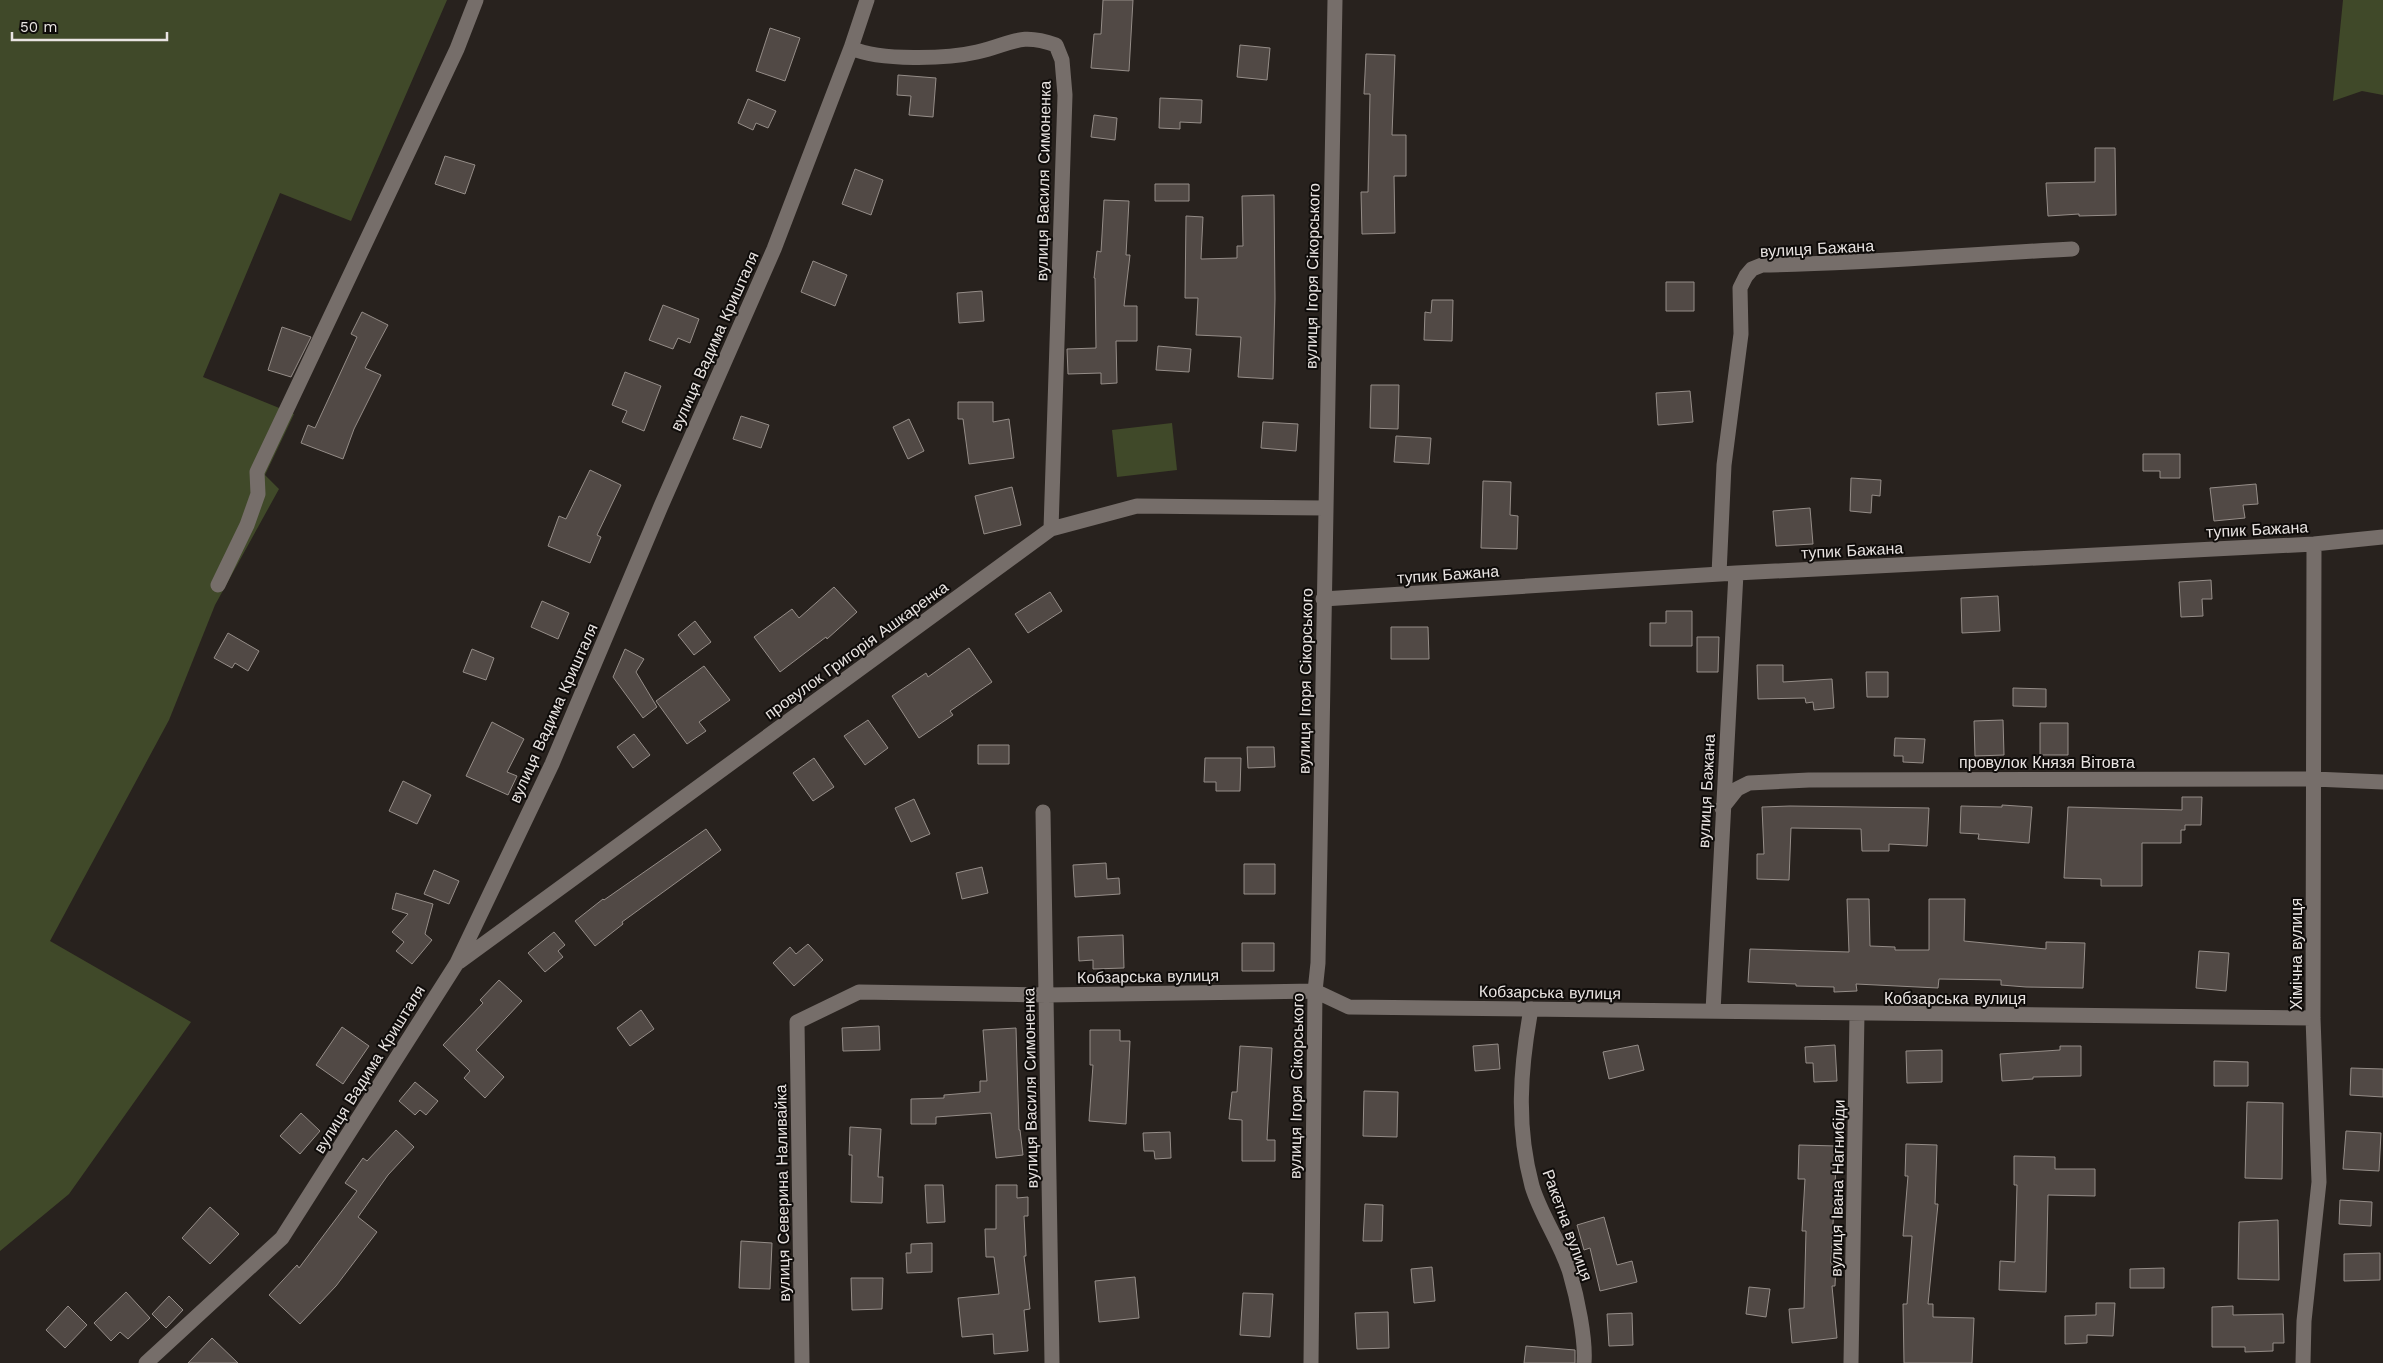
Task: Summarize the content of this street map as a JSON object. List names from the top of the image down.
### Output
{
  "streets": {
    "street": [
      "вулиця Василя Симоненка",
      "вулиця Бажана",
      "вулиця Ігоря Сікорського",
      "вулиця Вадима Кришталя",
      "тупик Бажана",
      "провулок Григорія Ашкаренка",
      "провулок Князя Вітовта",
      "Хімічна вулиця",
      "Кобзарська вулиця",
      "вулиця Івана Нагнибіди",
      "вулиця Северина Наливайка",
      "Ракетна вулиця"
    ]
  },
  "crossings": [
    ["вулиця Василя Симоненка", "вулиця Вадима Кришталя"],
    ["вулиця Василя Симоненка", "провулок Григорія Ашкаренка"],
    ["вулиця Василя Симоненка", "Кобзарська вулиця"],
    ["вулиця Бажана", "тупик Бажана"],
    ["вулиця Бажана", "провулок Князя Вітовта"],
    ["вулиця Бажана", "Кобзарська вулиця"],
    ["вулиця Ігоря Сікорського", "тупик Бажана"],
    ["вулиця Ігоря Сікорського", "провулок Григорія Ашкаренка"],
    ["вулиця Ігоря Сікорського", "Кобзарська вулиця"],
    ["вулиця Вадима Кришталя", "провулок Григорія Ашкаренка"],
    ["тупик Бажана", "Хімічна вулиця"],
    ["провулок Князя Вітовта", "Хімічна вулиця"],
    ["Хімічна вулиця", "Кобзарська вулиця"],
    ["Кобзарська вулиця", "вулиця Івана Нагнибіди"],
    ["Кобзарська вулиця", "вулиця Северина Наливайка"],
    ["Кобзарська вулиця", "Ракетна вулиця"]
  ],
  "scale_bar": "50 m"
}
